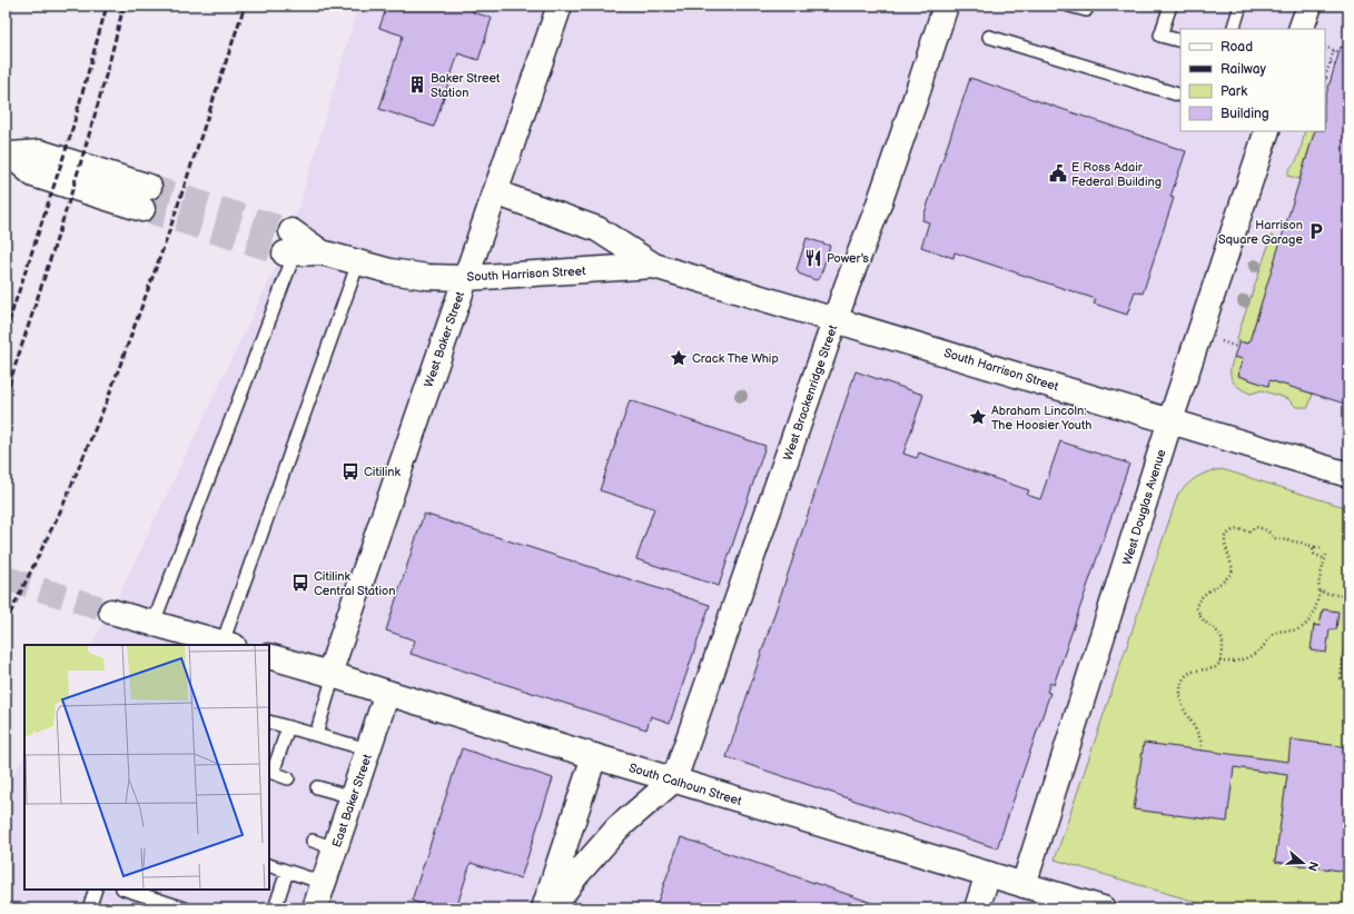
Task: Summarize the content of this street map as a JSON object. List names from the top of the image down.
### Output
{
  "streets": {
    "street": [
      "South Harrison Street",
      "West Baker Street",
      "West Brackenridge Street",
      "West Douglas Avenue",
      "South Calhoun Street",
      "East Baker Street"
    ]
  },
  "crossings": [
    ["South Harrison Street", "West Baker Street"],
    ["South Harrison Street", "West Brackenridge Street"],
    ["South Harrison Street", "West Douglas Avenue"],
    ["West Baker Street", "South Calhoun Street"],
    ["West Brackenridge Street", "South Calhoun Street"],
    ["West Douglas Avenue", "South Calhoun Street"],
    ["South Calhoun Street", "East Baker Street"]
  ],
  "places": {
    "building": ["Baker Street Station"],
    "public building": ["E Ross Adair Federal Building"],
    "parking": ["Harrison Square Garage"],
    "restaurant": ["Power's"],
    "place": ["Crack The Whip", "Abraham Lincoln: The Hoosier Youth"],
    "bus stop": ["Citilink", "Citilink Central Station"]
  },
  "legend": [
    "Road",
    "Railway",
    "Park",
    "Building"
  ],
  "north": "right"
}
